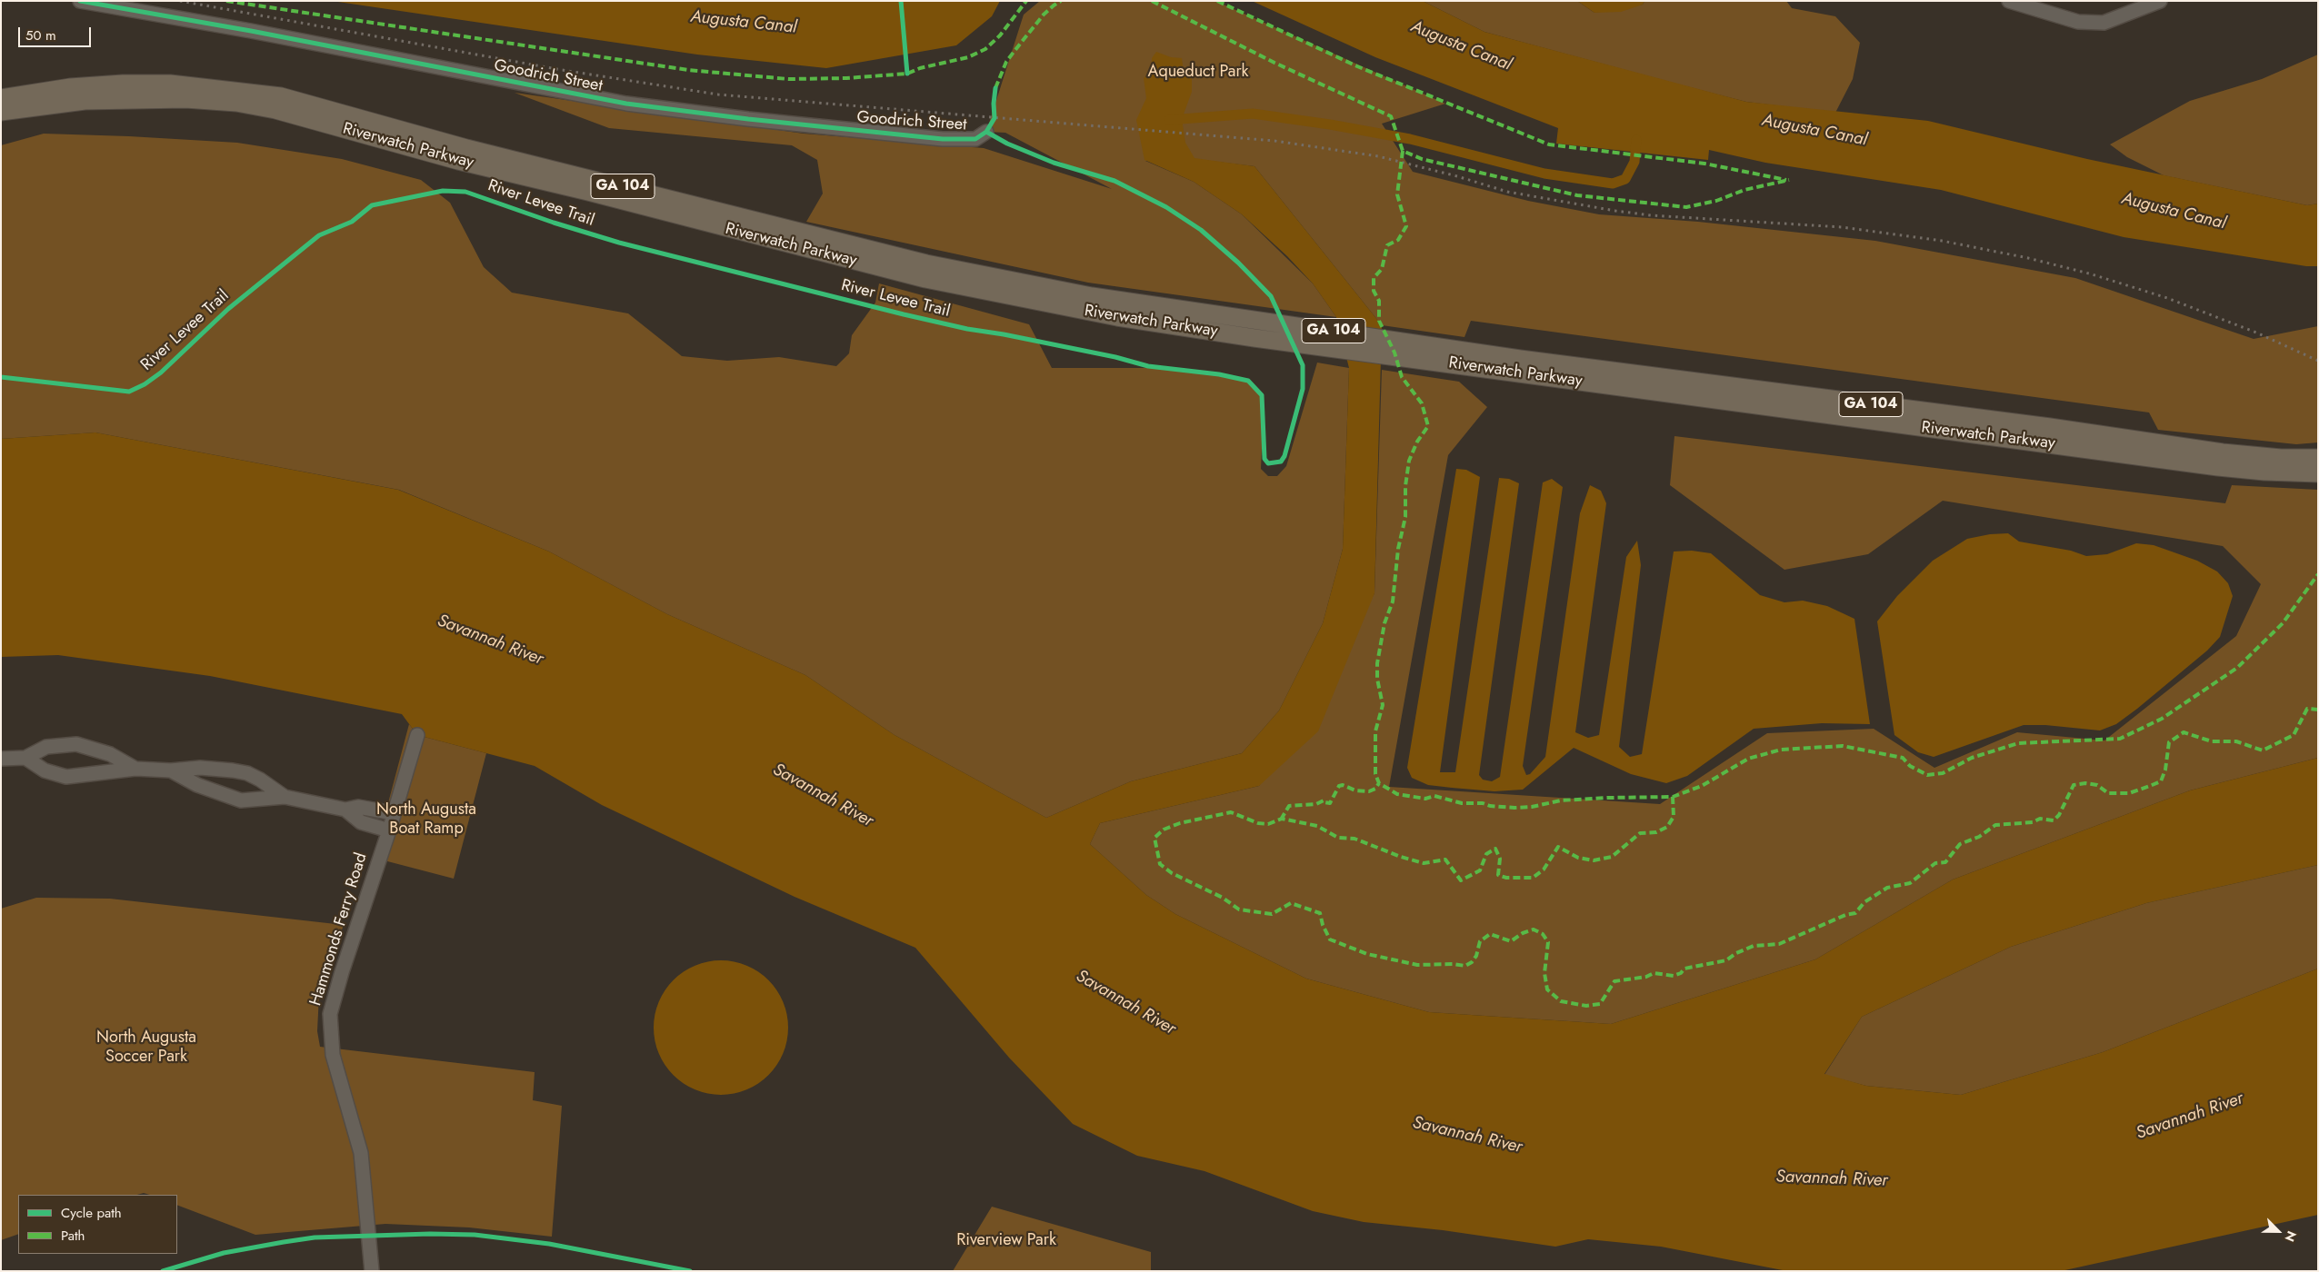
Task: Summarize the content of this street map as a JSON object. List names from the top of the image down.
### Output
{
  "streets": {
    "main road": ["Riverwatch Parkway", "GA 104"],
    "street": ["Goodrich Street", "Hammonds Ferry Road"],
    "cycle path": ["River Levee Trail"]
  },
  "water": ["Augusta Canal", "Savannah River"],
  "parks": [
    "Aqueduct Park",
    "North Augusta Boat Ramp",
    "North Augusta Soccer Park",
    "Riverview Park"
  ],
  "legend": ["Cycle path", "Path"],
  "scale_bar": "50 m",
  "north": "bottom right"
}
